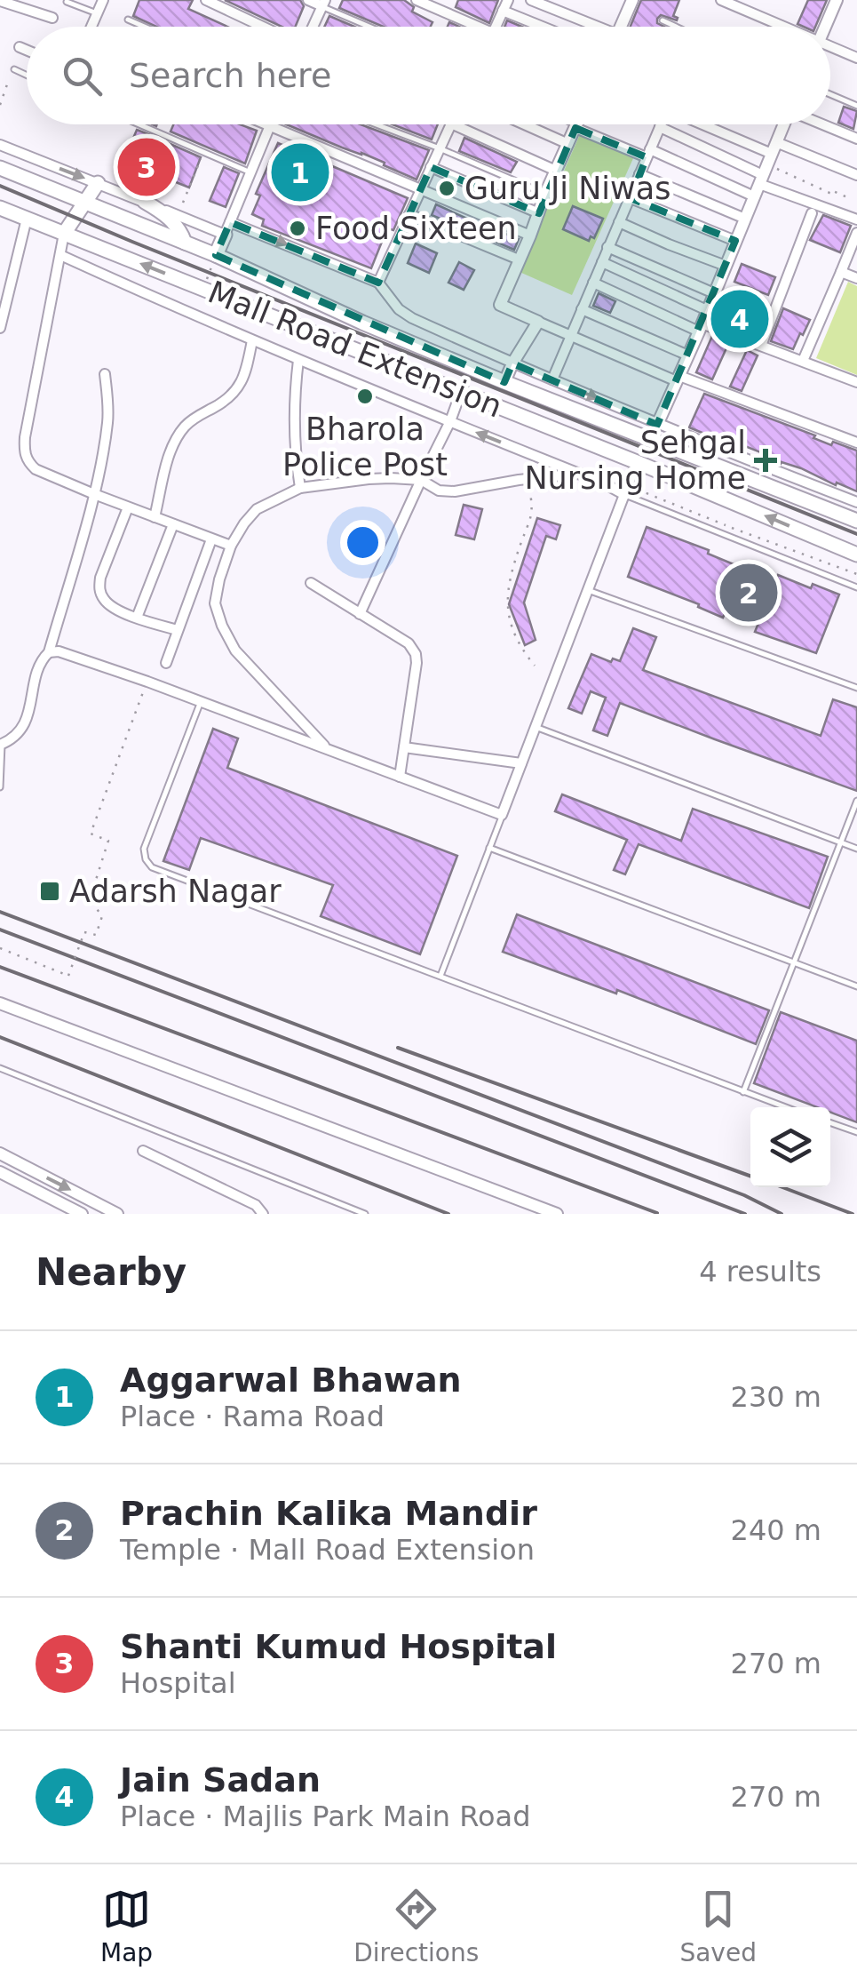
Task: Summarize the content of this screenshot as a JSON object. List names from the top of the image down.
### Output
{
  "streets": {
    "main road": ["Mall Road Extension"]
  },
  "places": {
    "other": ["Guru Ji Niwas", "Food Sixteen", "Bharola Police Post"],
    "health": ["Sehgal Nursing Home"],
    "transit": ["Adarsh Nagar"]
  },
  "page": {
    "search": "Search here",
    "pins": [
      "3",
      "1",
      "4",
      "2"
    ],
    "heading": ["Nearby", "4 results"],
    "list": [
      {
        "mark": "1",
        "name": "Aggarwal Bhawan",
        "note": "Place · Rama Road",
        "value": "230 m"
      },
      {
        "mark": "2",
        "name": "Prachin Kalika Mandir",
        "note": "Temple · Mall Road Extension",
        "value": "240 m"
      },
      {
        "mark": "3",
        "name": "Shanti Kumud Hospital",
        "note": "Hospital",
        "value": "270 m"
      },
      {
        "mark": "4",
        "name": "Jain Sadan",
        "note": "Place · Majlis Park Main Road",
        "value": "270 m"
      }
    ],
    "nav": ["Map", "Directions", "Saved"]
  }
}
